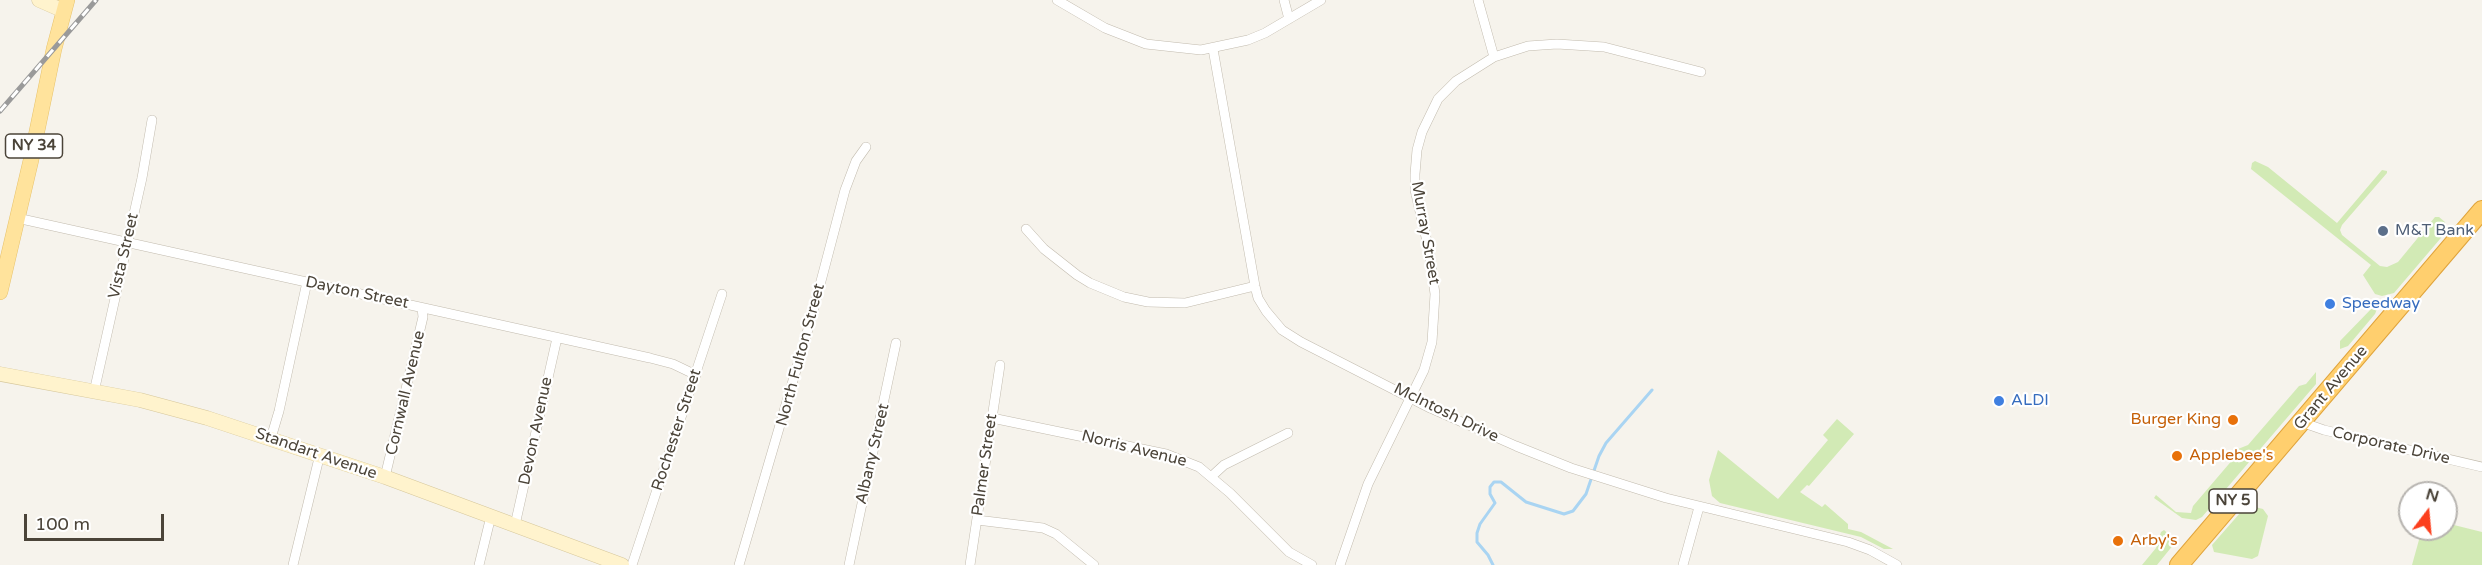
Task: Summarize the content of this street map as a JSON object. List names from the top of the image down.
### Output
{
  "streets": {
    "highway": ["Grant Avenue", "NY 5"],
    "main road": ["NY 34"],
    "street": [
      "Murray Street",
      "Vista Street",
      "Dayton Street",
      "North Fulton Street",
      "Cornwall Avenue",
      "McIntosh Drive",
      "Rochester Street",
      "Devon Avenue",
      "Corporate Drive",
      "Norris Avenue",
      "Standart Avenue",
      "Albany Street",
      "Palmer Street"
    ]
  },
  "crossings": [
    ["NY 34", "Dayton Street"],
    ["Murray Street", "McIntosh Drive"],
    ["Vista Street", "Dayton Street"],
    ["Vista Street", "Standart Avenue"],
    ["Dayton Street", "Cornwall Avenue"],
    ["Dayton Street", "Rochester Street"],
    ["Dayton Street", "Devon Avenue"],
    ["Grant Avenue", "Corporate Drive"],
    ["Cornwall Avenue", "Standart Avenue"],
    ["Devon Avenue", "Standart Avenue"],
    ["Norris Avenue", "Palmer Street"]
  ],
  "places": [
    "M&T Bank",
    "Speedway",
    "ALDI",
    "Burger King",
    "Applebee's",
    "Arby's"
  ],
  "scale_bar": "100 m",
  "north": "top"
}
